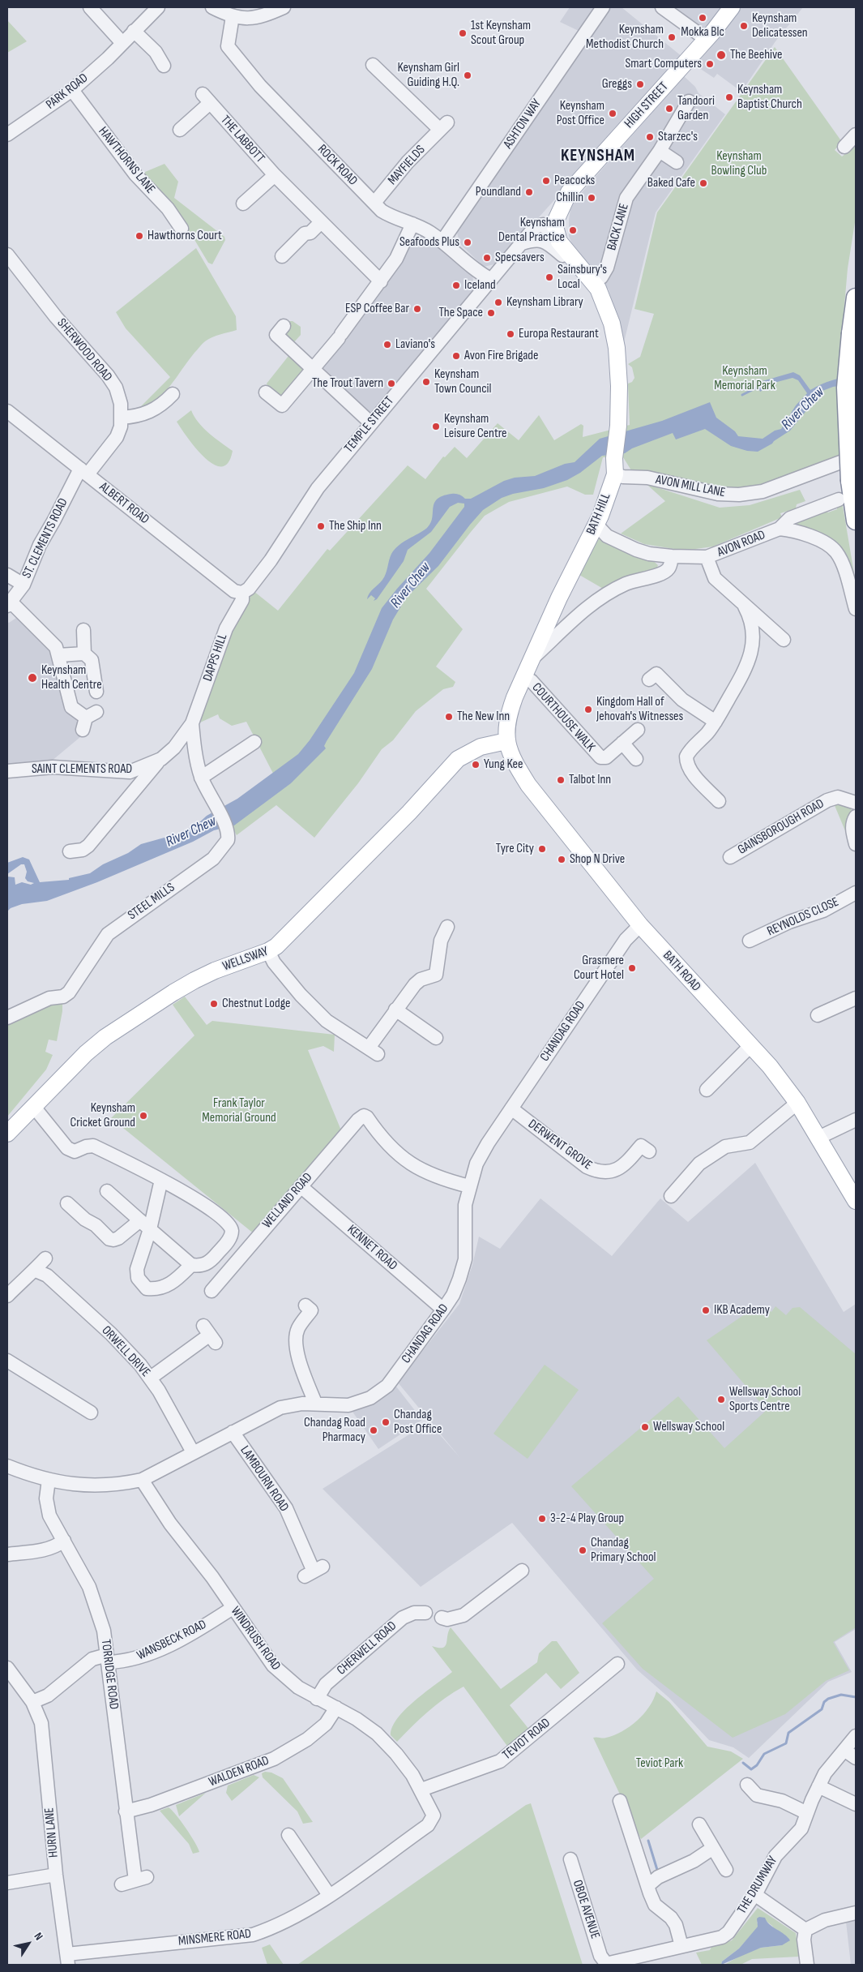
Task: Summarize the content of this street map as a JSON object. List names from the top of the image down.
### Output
{
  "streets": {
    "main road": [
      "HIGH STREET",
      "BATH HILL",
      "WELLSWAY",
      "BATH ROAD"
    ],
    "street": [
      "PARK ROAD",
      "ASHTON WAY",
      "THE LABBOTT",
      "HAWTHORNS LANE",
      "ROCK ROAD",
      "MAYFIELDS",
      "BACK LANE",
      "SHERWOOD ROAD",
      "TEMPLE STREET",
      "AVON MILL LANE",
      "ALBERT ROAD",
      "ST. CLEMENTS ROAD",
      "AVON ROAD",
      "DAPPS HILL",
      "COURTHOUSE WALK",
      "SAINT CLEMENTS ROAD",
      "GAINSBOROUGH ROAD",
      "STEEL MILLS",
      "REYNOLDS CLOSE",
      "CHANDAG ROAD",
      "DERWENT GROVE",
      "WELLAND ROAD",
      "KENNET ROAD",
      "ORWELL DRIVE",
      "LAMBOURN ROAD",
      "WINDRUSH ROAD",
      "WANSBECK ROAD",
      "CHERWELL ROAD",
      "TORRIDGE ROAD",
      "TEVIOT ROAD",
      "WALDEN ROAD",
      "HURN LANE",
      "THE DRUMWAY",
      "OBOE AVENUE",
      "MINSMERE ROAD"
    ]
  },
  "crossings": [
    ["PARK ROAD", "HAWTHORNS LANE"],
    ["HIGH STREET", "BACK LANE"],
    ["HIGH STREET", "TEMPLE STREET"],
    ["HIGH STREET", "BATH HILL"],
    ["ASHTON WAY", "ROCK ROAD"],
    ["ROCK ROAD", "MAYFIELDS"],
    ["ROCK ROAD", "TEMPLE STREET"],
    ["BACK LANE", "BATH HILL"],
    ["SHERWOOD ROAD", "ALBERT ROAD"],
    ["SHERWOOD ROAD", "ST. CLEMENTS ROAD"],
    ["TEMPLE STREET", "ALBERT ROAD"],
    ["TEMPLE STREET", "DAPPS HILL"],
    ["AVON MILL LANE", "BATH HILL"],
    ["ALBERT ROAD", "ST. CLEMENTS ROAD"],
    ["ALBERT ROAD", "DAPPS HILL"],
    ["BATH HILL", "AVON ROAD"],
    ["BATH HILL", "COURTHOUSE WALK"],
    ["BATH HILL", "WELLSWAY"],
    ["BATH HILL", "BATH ROAD"],
    ["DAPPS HILL", "SAINT CLEMENTS ROAD"],
    ["DAPPS HILL", "STEEL MILLS"],
    ["WELLSWAY", "BATH ROAD"],
    ["BATH ROAD", "CHANDAG ROAD"],
    ["CHANDAG ROAD", "DERWENT GROVE"],
    ["CHANDAG ROAD", "WELLAND ROAD"],
    ["CHANDAG ROAD", "KENNET ROAD"],
    ["CHANDAG ROAD", "ORWELL DRIVE"],
    ["CHANDAG ROAD", "LAMBOURN ROAD"],
    ["CHANDAG ROAD", "WINDRUSH ROAD"],
    ["CHANDAG ROAD", "TORRIDGE ROAD"],
    ["WELLAND ROAD", "KENNET ROAD"],
    ["WINDRUSH ROAD", "WANSBECK ROAD"],
    ["WINDRUSH ROAD", "CHERWELL ROAD"],
    ["WINDRUSH ROAD", "TEVIOT ROAD"],
    ["WINDRUSH ROAD", "WALDEN ROAD"],
    ["WINDRUSH ROAD", "MINSMERE ROAD"],
    ["WANSBECK ROAD", "TORRIDGE ROAD"],
    ["TORRIDGE ROAD", "WALDEN ROAD"],
    ["HURN LANE", "MINSMERE ROAD"],
    ["THE DRUMWAY", "OBOE AVENUE"]
  ],
  "districts": ["KEYNSHAM"],
  "water": ["River Chew"],
  "parks": [
    "Keynsham Bowling Club",
    "Keynsham Memorial Park",
    "Frank Taylor Memorial Ground",
    "Teviot Park"
  ],
  "places": [
    "Mokka Blc",
    "Keynsham Delicatessen",
    "1st Keynsham Scout Group",
    "Keynsham Methodist Church",
    "The Beehive",
    "Smart Computers",
    "Keynsham Girl Guiding H.Q.",
    "Greggs",
    "Keynsham Baptist Church",
    "Tandoori Garden",
    "Keynsham Post Office",
    "Starzec's",
    "Peacocks",
    "Baked Cafe",
    "Poundland",
    "Chillin",
    "Keynsham Dental Practice",
    "Hawthorns Court",
    "Seafoods Plus",
    "Specsavers",
    "Sainsbury's Local",
    "Iceland",
    "Keynsham Library",
    "ESP Coffee Bar",
    "The Space",
    "Europa Restaurant",
    "Laviano's",
    "Avon Fire Brigade",
    "Keynsham Town Council",
    "The Trout Tavern",
    "Keynsham Leisure Centre",
    "The Ship Inn",
    "Keynsham Health Centre",
    "Kingdom Hall of Jehovah's Witnesses",
    "The New Inn",
    "Yung Kee",
    "Talbot Inn",
    "Tyre City",
    "Shop N Drive",
    "Grasmere Court Hotel",
    "Chestnut Lodge",
    "Keynsham Cricket Ground",
    "IKB Academy",
    "Wellsway School Sports Centre",
    "Chandag Post Office",
    "Wellsway School",
    "Chandag Road Pharmacy",
    "3-2-4 Play Group",
    "Chandag Primary School"
  ],
  "north": "top right"
}
